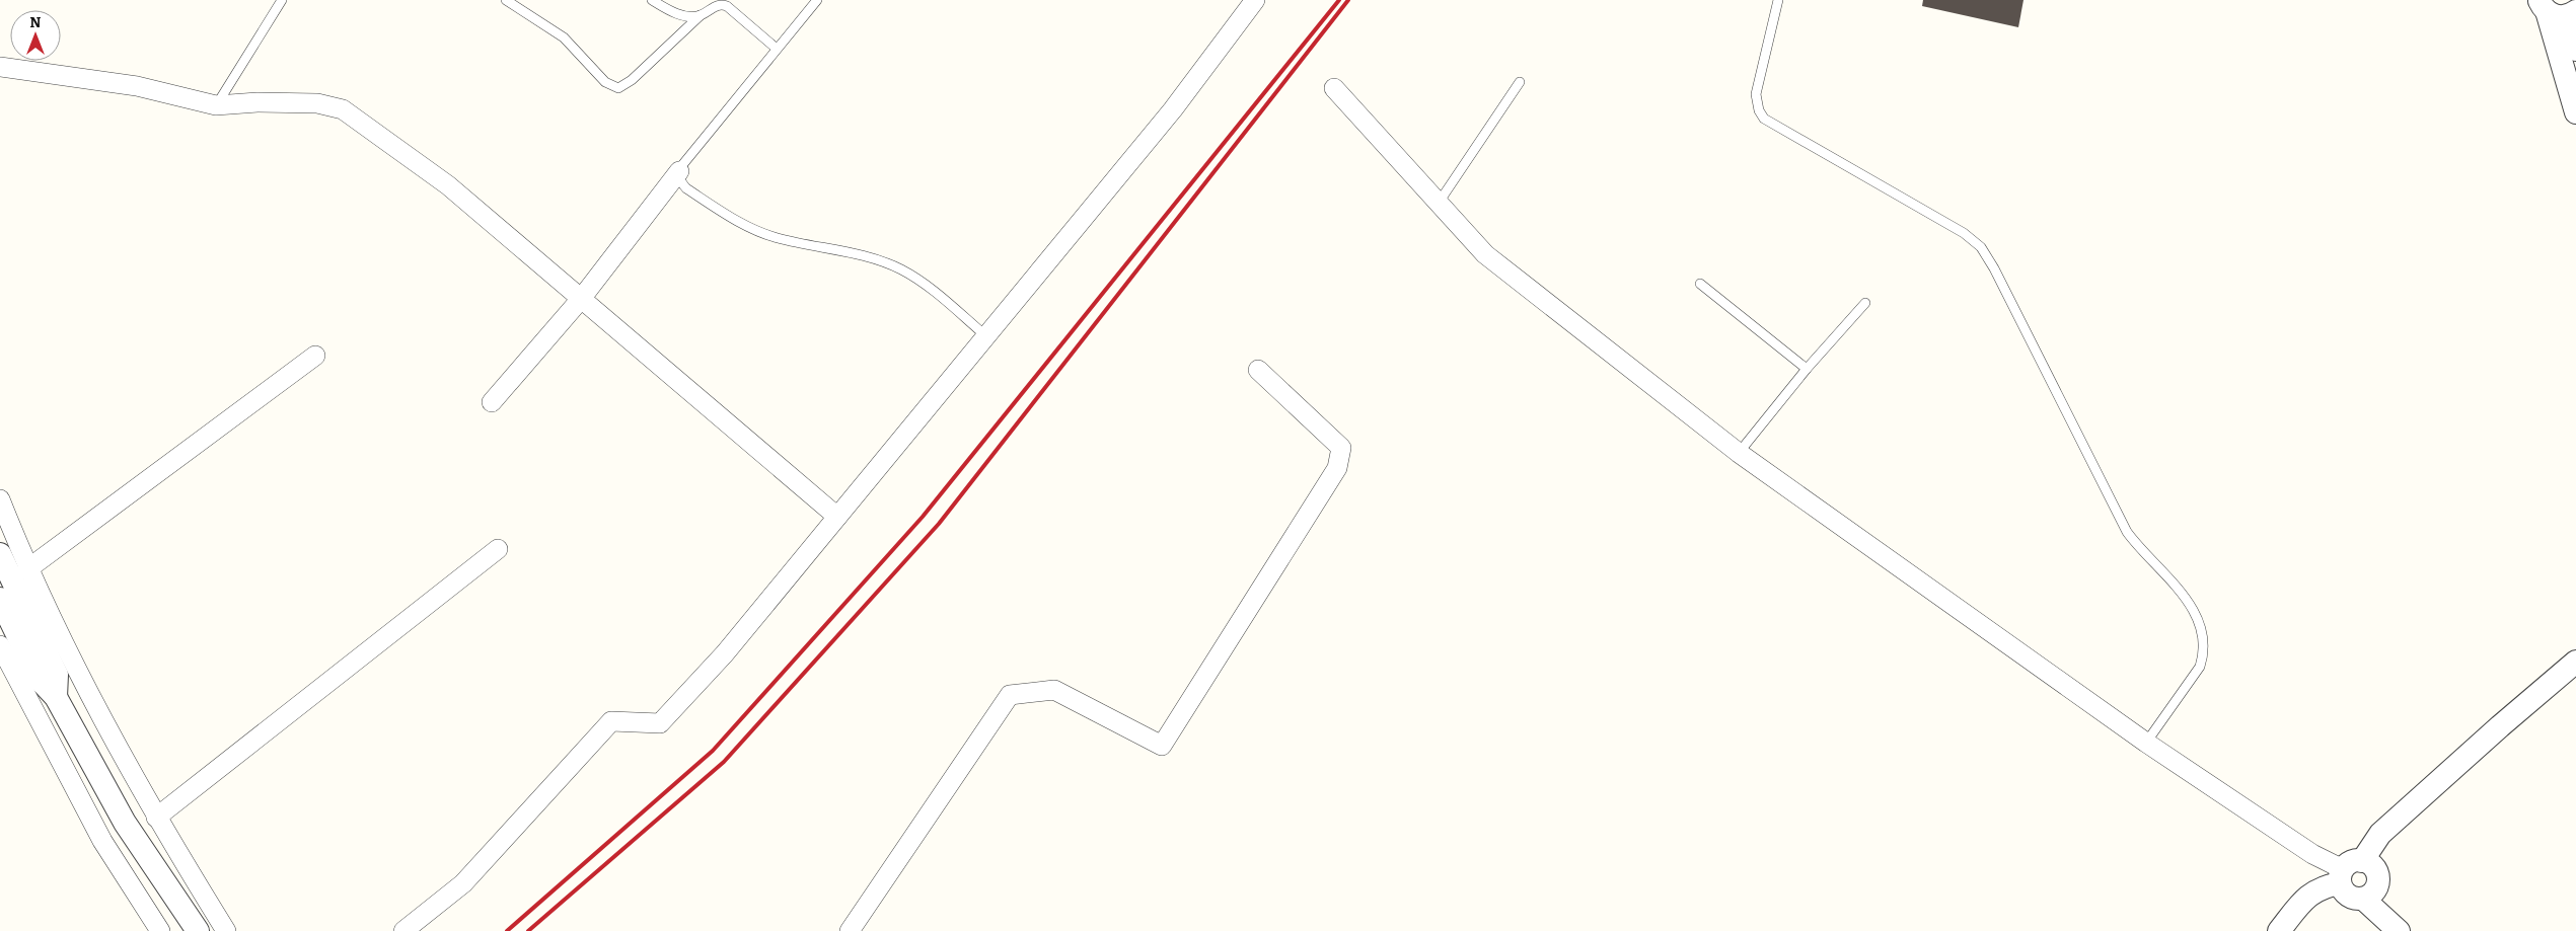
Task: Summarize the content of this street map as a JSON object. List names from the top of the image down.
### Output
{
  "north": "top"
}
